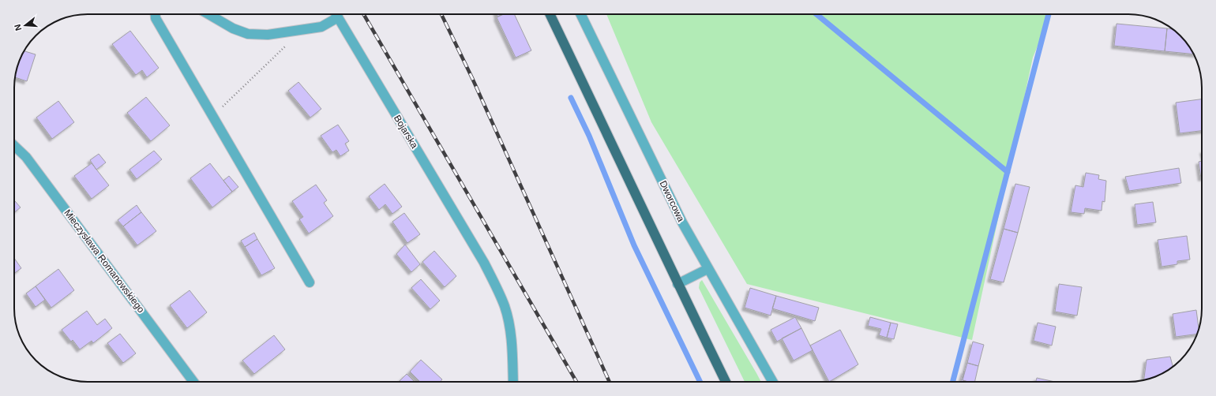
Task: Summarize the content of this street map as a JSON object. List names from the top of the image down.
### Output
{
  "streets": {
    "street": ["Bojarska", "Dworcowa", "Mieczysława Romanowskiego"]
  },
  "north": "left"
}
